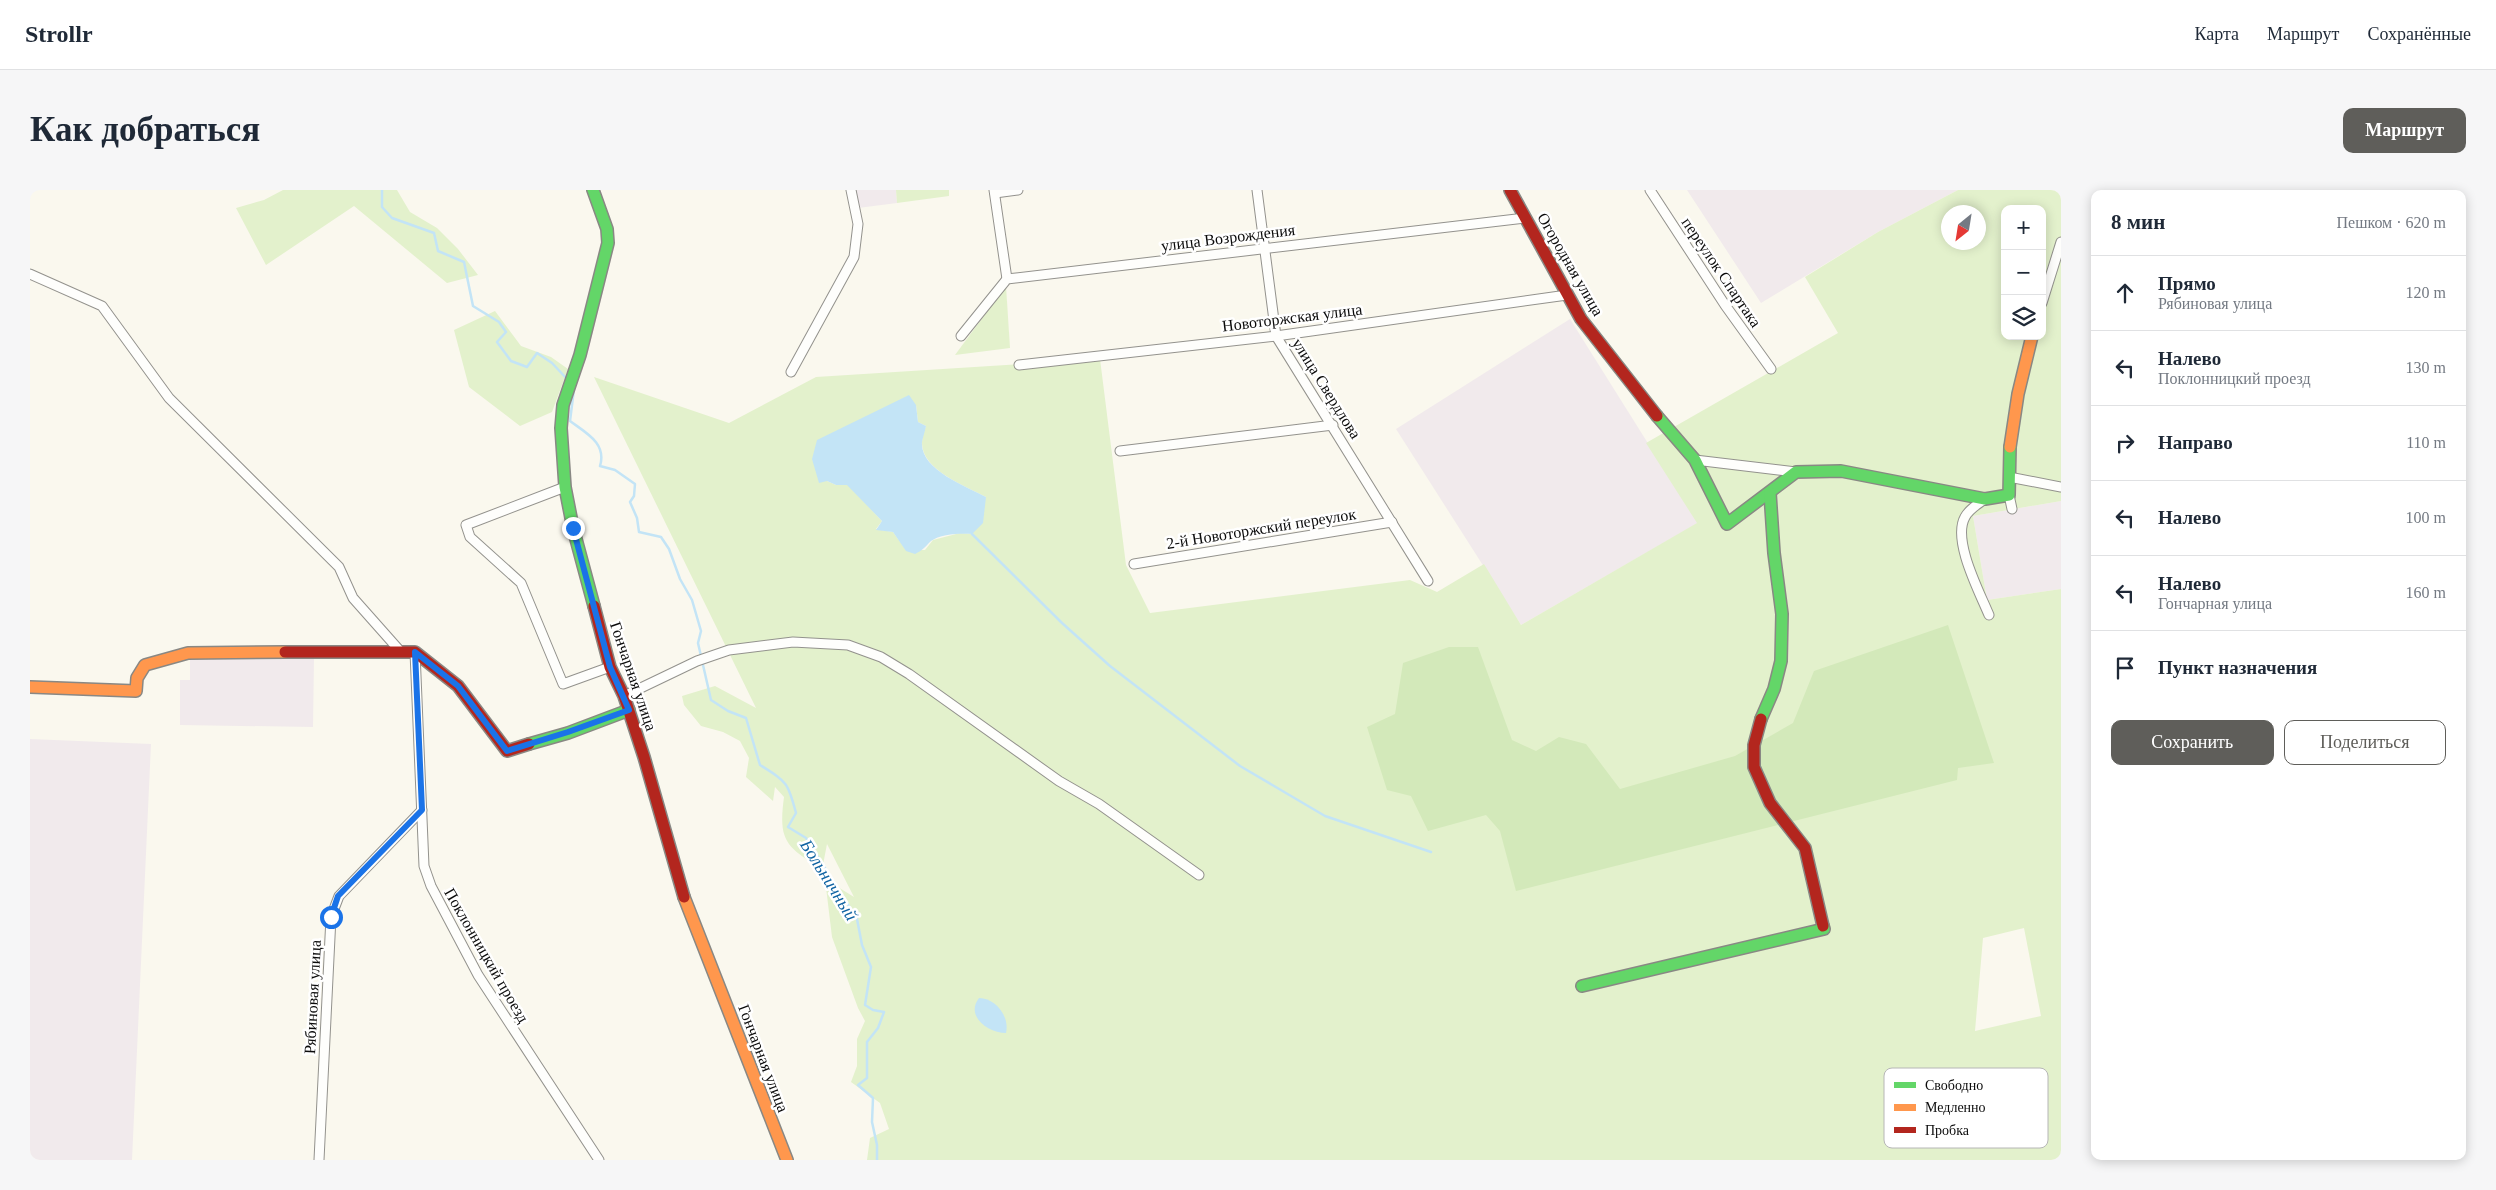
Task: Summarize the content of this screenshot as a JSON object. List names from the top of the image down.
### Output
{
  "streets": {
    "street": [
      "улица Возрождения",
      "Огородная улица",
      "переулок Спартака",
      "Новоторжская улица",
      "улица Свердлова",
      "2-й Новоторжский переулок",
      "Гончарная улица",
      "Поклонницкий проезд",
      "Рябиновая улица"
    ]
  },
  "crossings": [
    ["улица Возрождения", "Огородная улица"],
    ["улица Возрождения", "улица Свердлова"],
    ["Огородная улица", "Новоторжская улица"],
    ["Новоторжская улица", "улица Свердлова"],
    ["улица Свердлова", "2-й Новоторжский переулок"],
    ["Поклонницкий проезд", "Рябиновая улица"]
  ],
  "water": ["Больничный"],
  "legend": ["Свободно", "Медленно", "Пробка"],
  "north": "bottom left",
  "page": {
    "header": "Strollr",
    "nav": ["Карта", "Маршрут", "Сохранённые"],
    "buttons": [
      "Маршрут",
      ["Сохранить", "Поделиться"]
    ],
    "title": "Как добраться",
    "heading": ["8 мин", "Пешком · 620 m"],
    "map_buttons": ["+", "−"],
    "list": [
      ["Прямо", "Рябиновая улица", "120 m"],
      ["Налево", "Поклонницкий проезд", "130 m"],
      ["Направо", "110 m"],
      ["Налево", "100 m"],
      ["Налево", "Гончарная улица", "160 m"],
      "Пункт назначения"
    ]
  }
}
